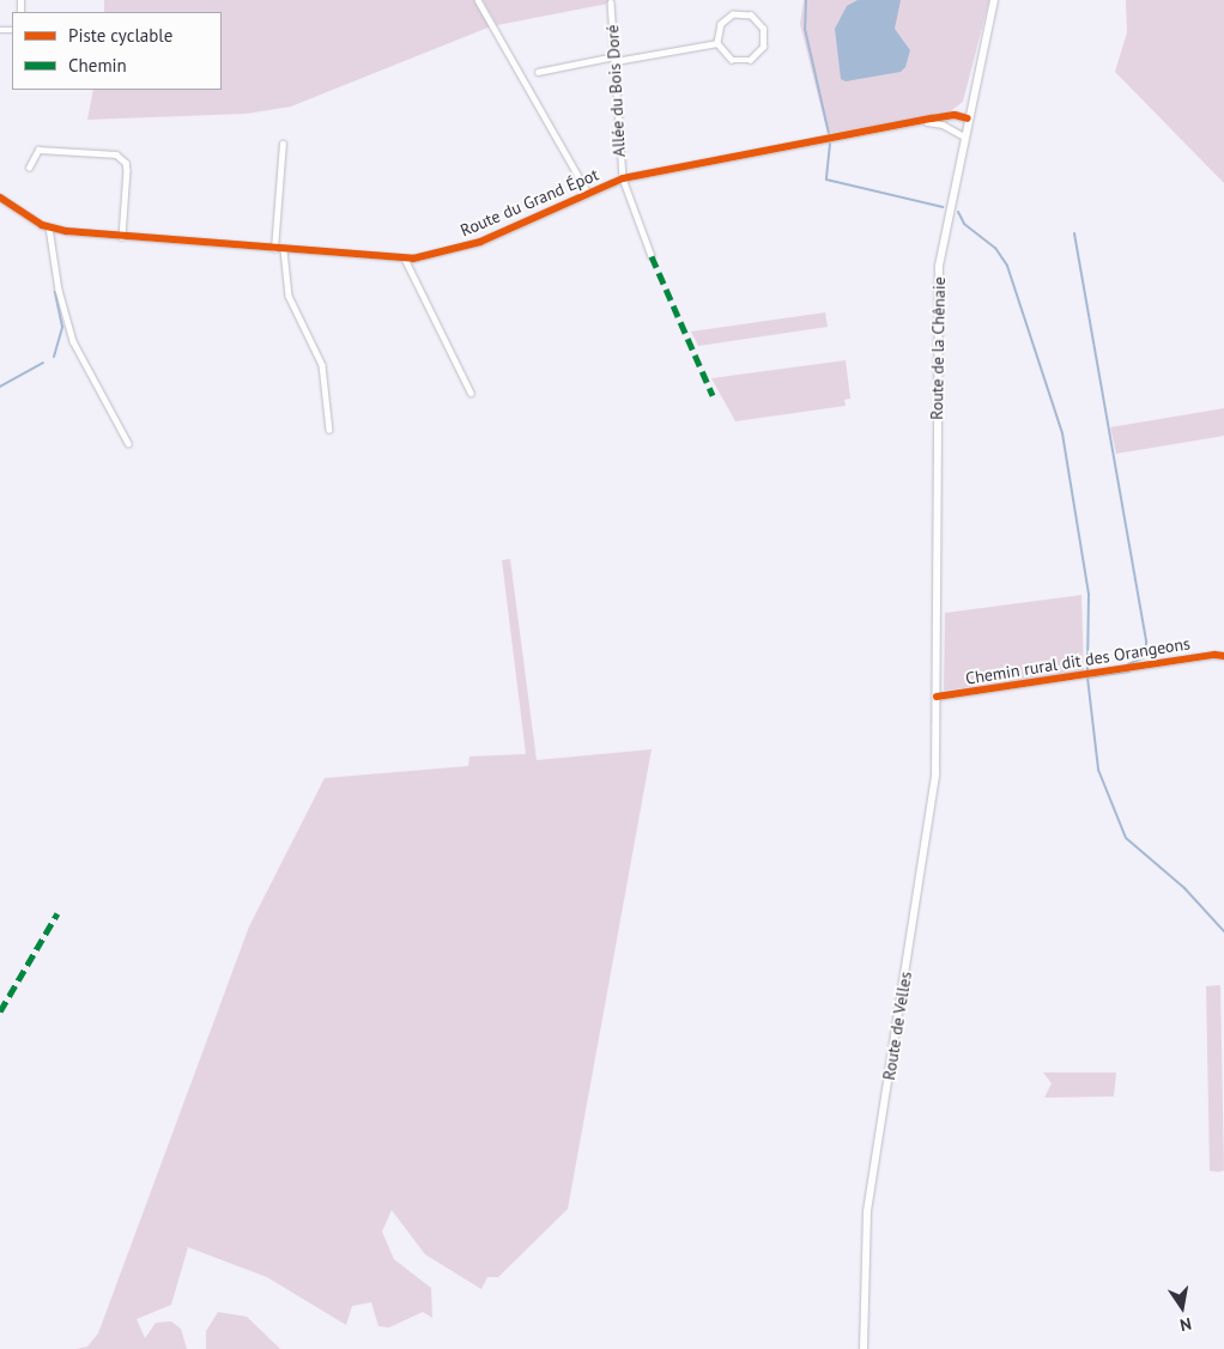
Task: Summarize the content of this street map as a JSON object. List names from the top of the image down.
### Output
{
  "streets": {
    "main road": ["Route de la Chênaie", "Route de Velles"],
    "street": ["Allée du Bois Doré", "Route du Grand Épot", "Chemin rural dit des Orangeons"]
  },
  "crossings": [
    ["Allée du Bois Doré", "Route du Grand Épot"],
    ["Route du Grand Épot", "Route de la Chênaie"],
    ["Route de la Chênaie", "Chemin rural dit des Orangeons"],
    ["Route de la Chênaie", "Route de Velles"],
    ["Chemin rural dit des Orangeons", "Route de Velles"]
  ],
  "legend": ["Piste cyclable", "Chemin"],
  "north": "bottom"
}
